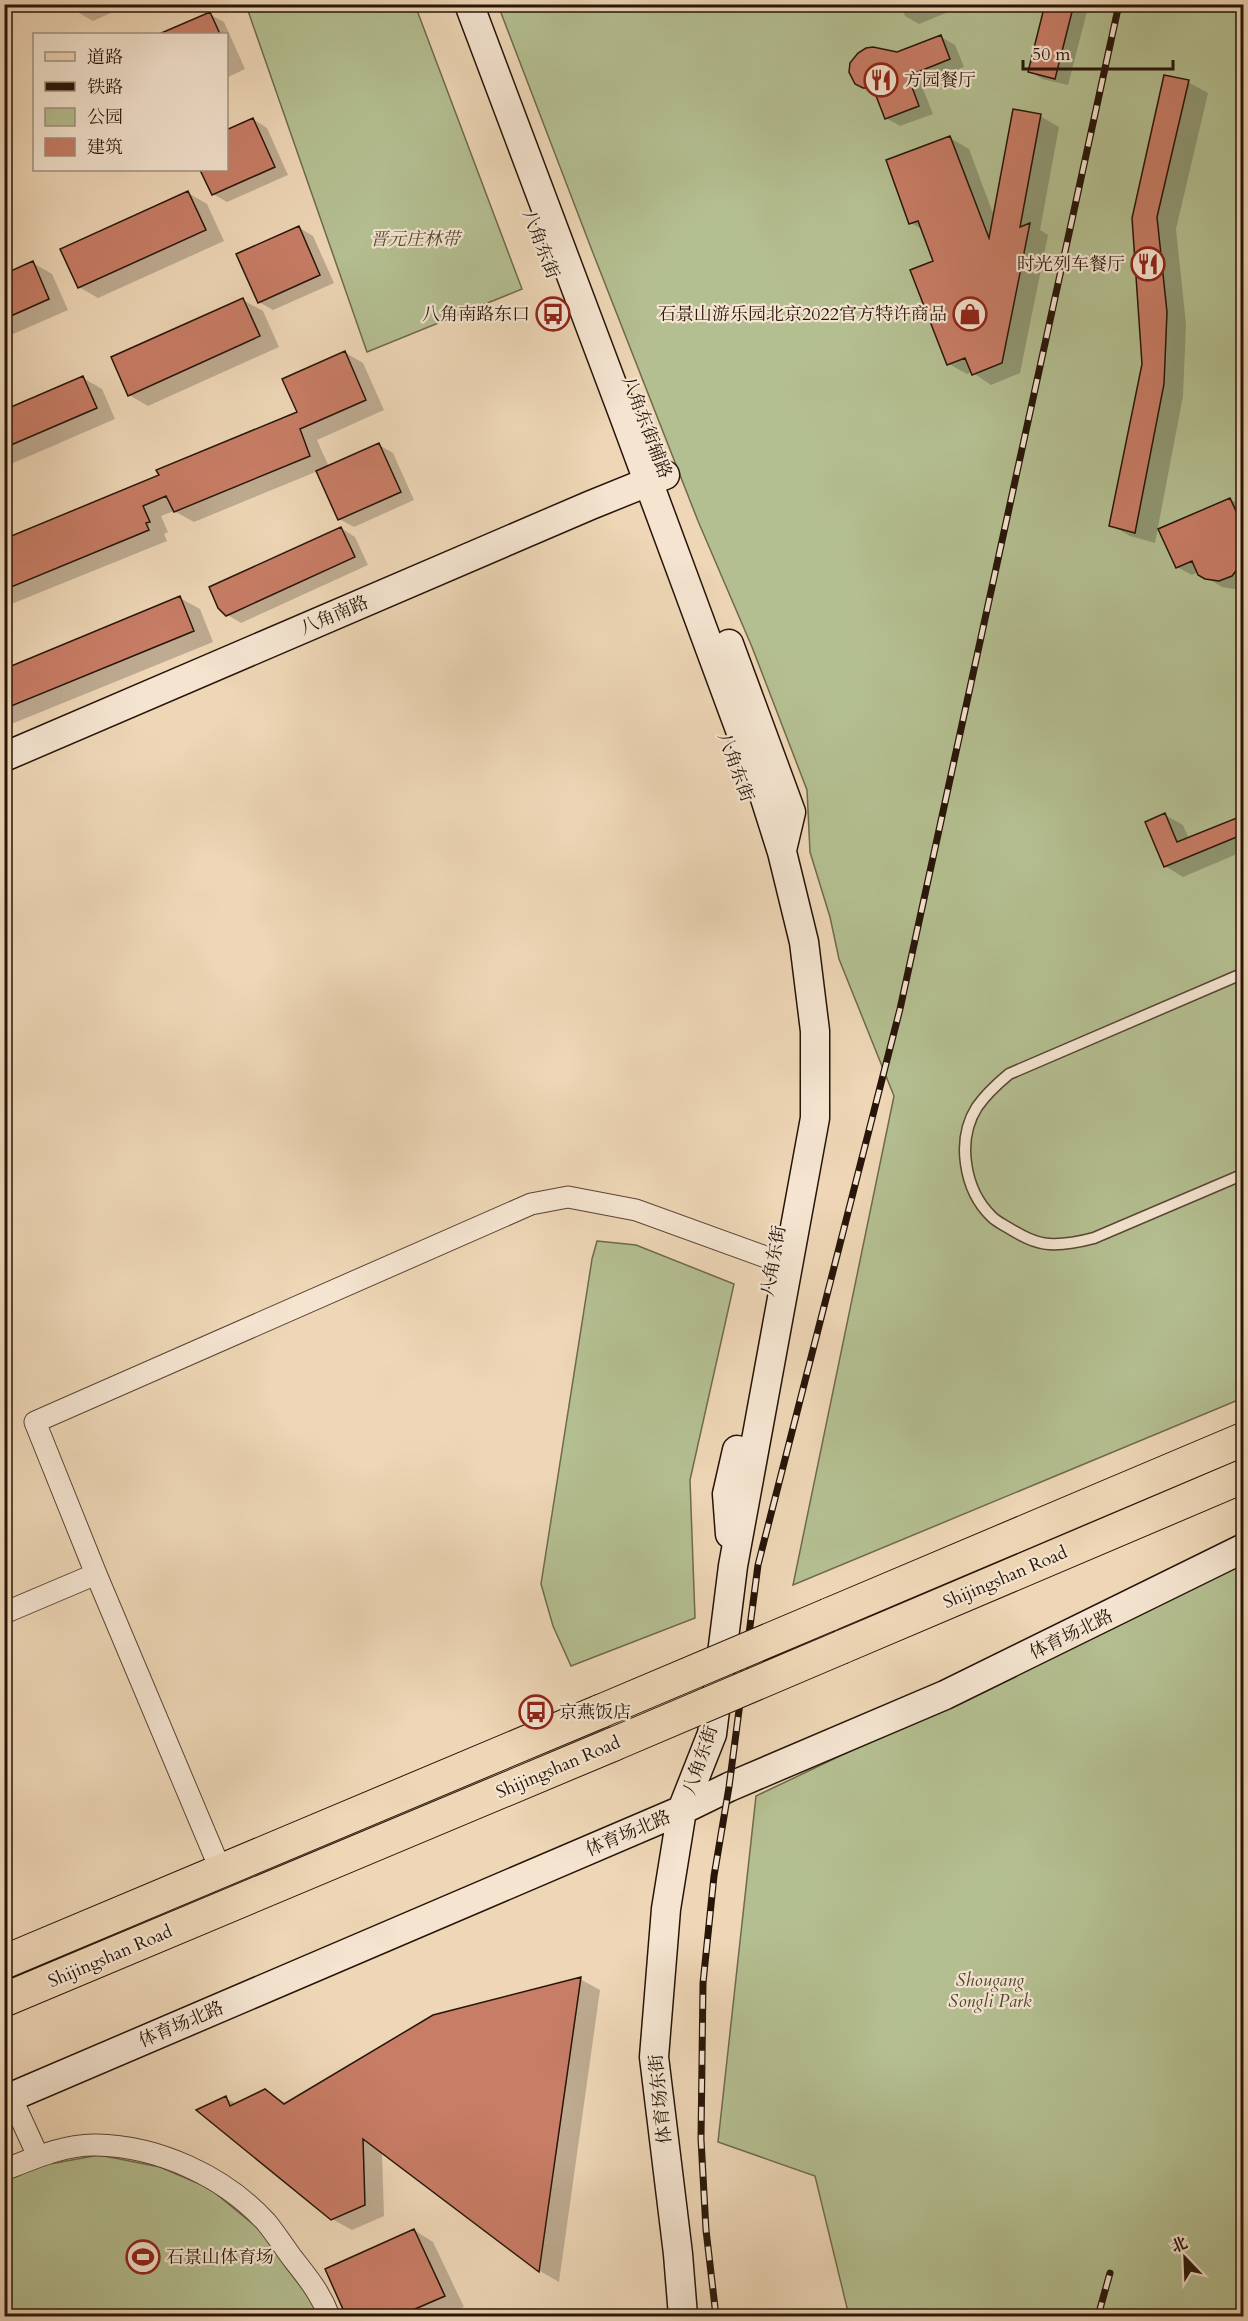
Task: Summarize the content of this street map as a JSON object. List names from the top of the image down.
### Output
{
  "streets": {
    "main road": ["Shijingshan Road"],
    "street": [
      "八角东街",
      "八角东街辅路",
      "八角南路",
      "体育场北路",
      "体育场东街"
    ]
  },
  "crossings": [
    ["八角东街", "八角东街辅路"],
    ["八角东街", "八角南路"],
    ["八角东街", "体育场北路"],
    ["八角东街", "体育场东街"],
    ["八角东街辅路", "八角南路"],
    ["体育场北路", "体育场东街"]
  ],
  "parks": ["晋元庄林带", "Shougang Songli Park"],
  "places": {
    "restaurant": ["方园餐厅", "时光列车餐厅"],
    "bus stop": ["八角南路东口", "京燕饭店"],
    "shop": ["石景山游乐园北京2022官方特许商品"],
    "sports": ["石景山体育场"]
  },
  "legend": [
    "道路",
    "铁路",
    "公园",
    "建筑"
  ],
  "scale_bar": "50 m",
  "north": "top left"
}
